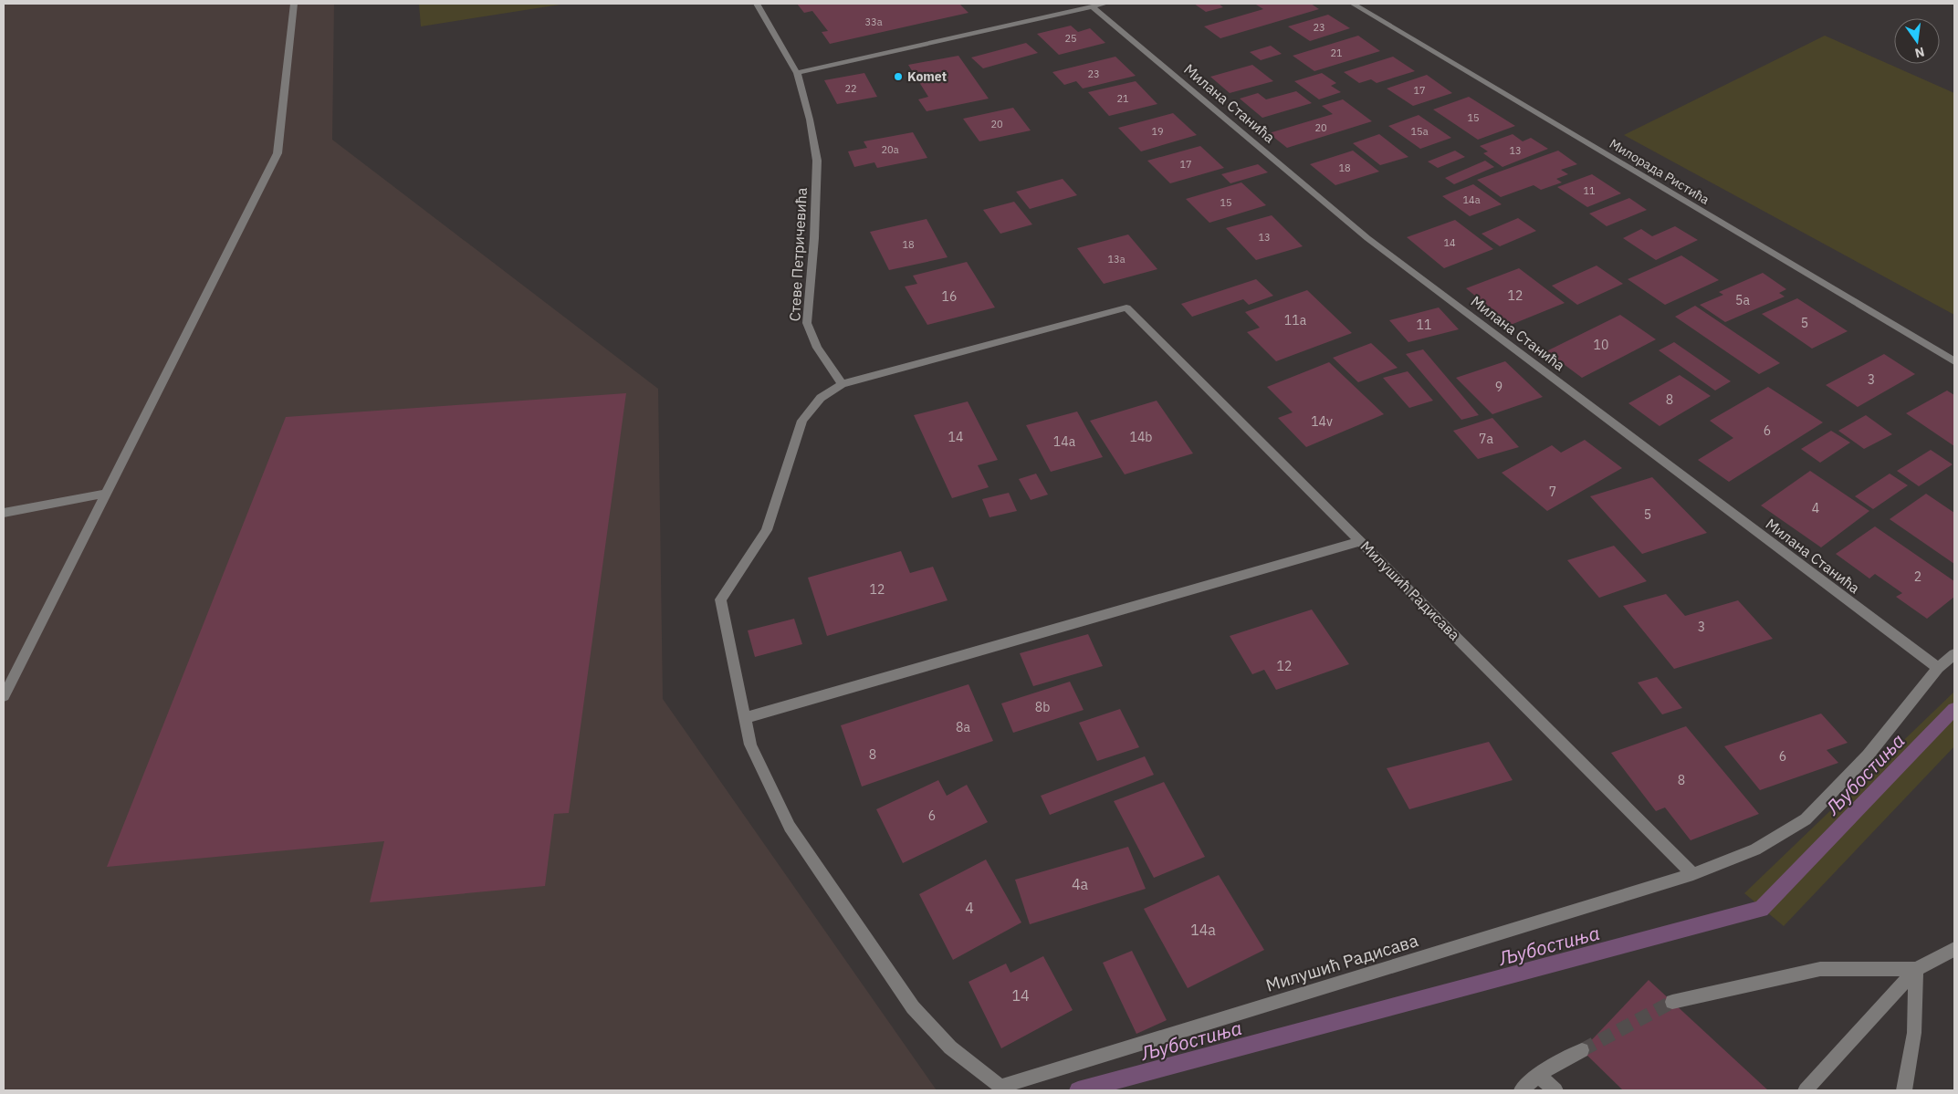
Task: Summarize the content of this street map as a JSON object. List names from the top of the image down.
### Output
{
  "streets": {
    "street": [
      "Милана Станића",
      "Милорада Ристића",
      "Стеве Петричевића",
      "Милушић Радисава"
    ]
  },
  "crossings": [
    ["Милана Станића", "Милушић Радисава"],
    ["Стеве Петричевића", "Милушић Радисава"]
  ],
  "water": ["Љубостиња"],
  "places": ["Komet"],
  "house_numbers": [
    "33a",
    "23",
    "25",
    "21",
    "23",
    "22",
    "17",
    "21",
    "15",
    "20",
    "20",
    "19",
    "15a",
    "20a",
    "13",
    "17",
    "18",
    "11",
    "14a",
    "15",
    "13",
    "14",
    "18",
    "13a",
    "12",
    "16",
    "5a",
    "11a",
    "5",
    "11",
    "10",
    "3",
    "9",
    "8",
    "14v",
    "6",
    "14",
    "14b",
    "7a",
    "14a",
    "7",
    "4",
    "5",
    "2",
    "12",
    "3",
    "12",
    "8b",
    "8a",
    "8",
    "6",
    "8",
    "6",
    "4a",
    "4",
    "14a",
    "14"
  ],
  "north": "bottom"
}
